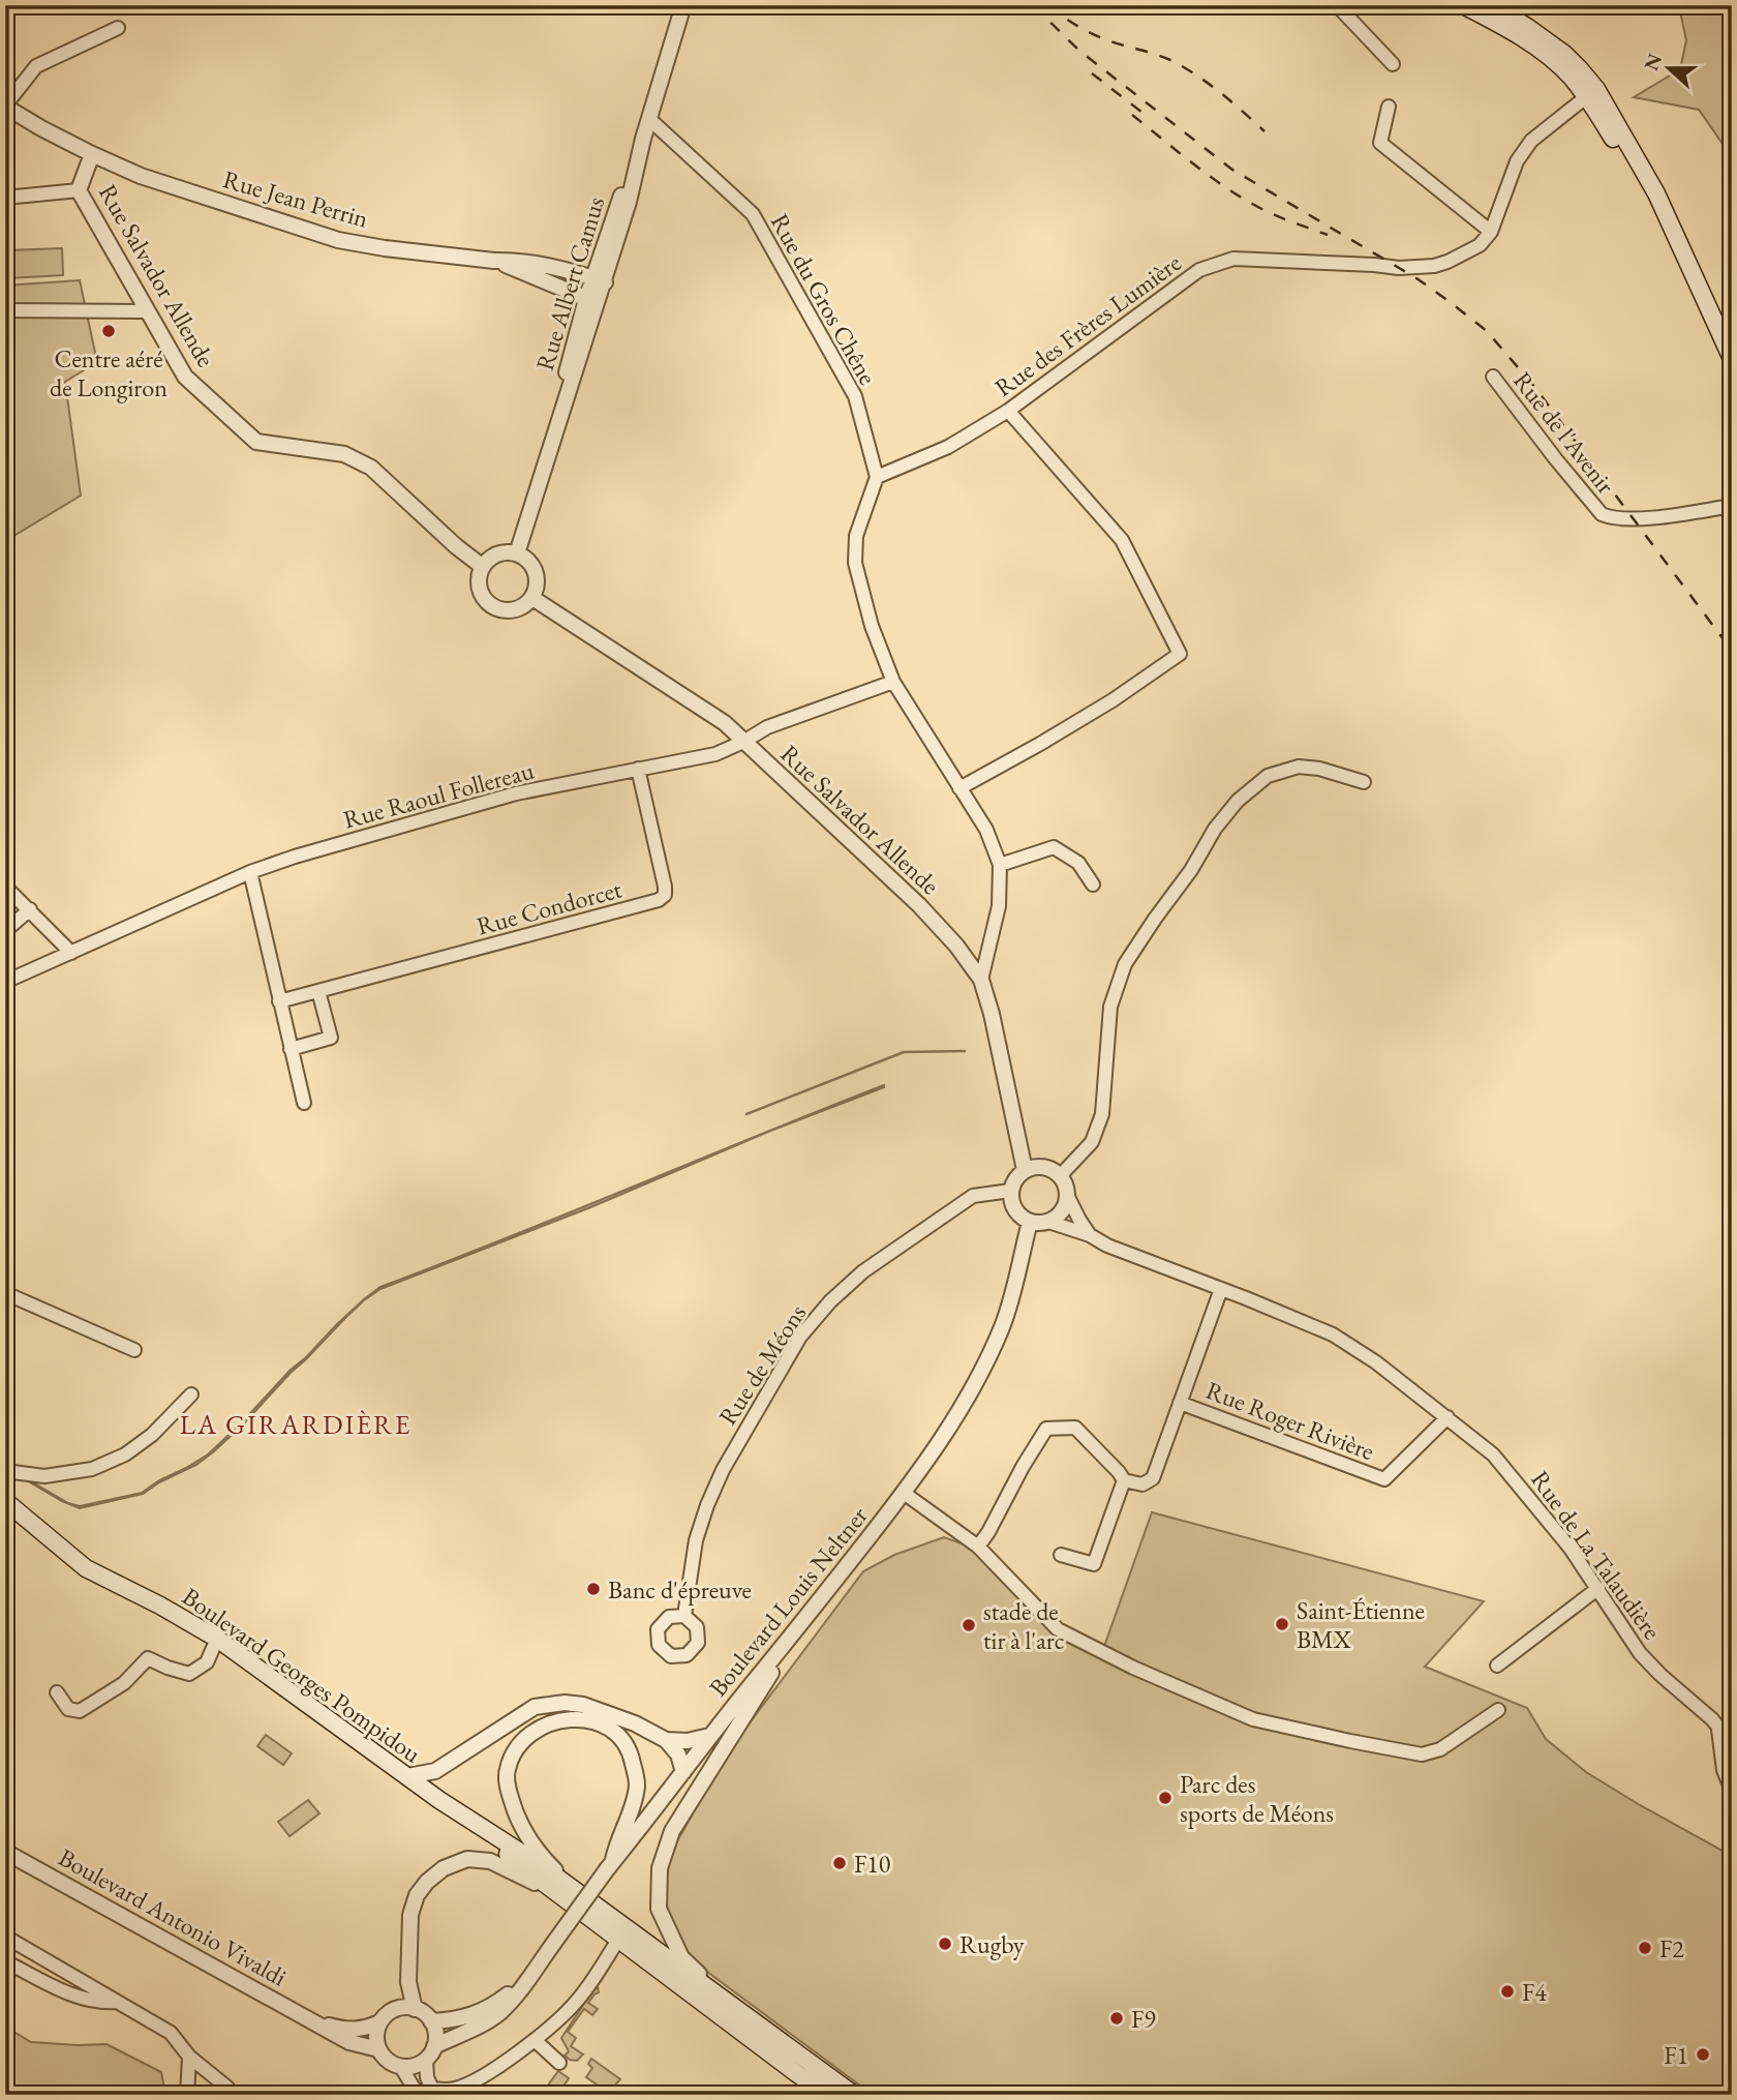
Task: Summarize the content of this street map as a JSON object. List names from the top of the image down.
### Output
{
  "streets": {
    "main road": ["Boulevard Georges Pompidou"],
    "street": [
      "Rue Jean Perrin",
      "Rue Salvador Allende",
      "Rue Albert Camus",
      "Rue du Gros Chêne",
      "Rue des Frères Lumière",
      "Rue de l'Avenir",
      "Rue Raoul Follereau",
      "Rue Condorcet",
      "Rue de Méons",
      "Rue Roger Rivière",
      "Rue de La Talaudière",
      "Boulevard Louis Neltner",
      "Boulevard Antonio Vivaldi"
    ]
  },
  "crossings": [
    ["Rue Jean Perrin", "Rue Salvador Allende"],
    ["Rue Jean Perrin", "Rue Albert Camus"],
    ["Rue Salvador Allende", "Rue Albert Camus"],
    ["Rue Salvador Allende", "Rue Raoul Follereau"],
    ["Rue Salvador Allende", "Rue de Méons"],
    ["Rue Salvador Allende", "Rue de La Talaudière"],
    ["Rue Salvador Allende", "Boulevard Louis Neltner"],
    ["Rue Albert Camus", "Rue du Gros Chêne"],
    ["Rue du Gros Chêne", "Rue des Frères Lumière"],
    ["Rue Raoul Follereau", "Rue Condorcet"],
    ["Rue de Méons", "Rue de La Talaudière"],
    ["Rue de Méons", "Boulevard Louis Neltner"],
    ["Rue Roger Rivière", "Rue de La Talaudière"],
    ["Rue de La Talaudière", "Boulevard Louis Neltner"],
    ["Boulevard Louis Neltner", "Boulevard Antonio Vivaldi"]
  ],
  "districts": ["LA GIRARDIÈRE"],
  "places": [
    "Centre aéré de Longiron",
    "Banc d'épreuve",
    "Saint-Étienne BMX",
    "stade de tir à l'arc",
    "Parc des sports de Méons",
    "F10",
    "Rugby",
    "F2",
    "F4",
    "F9",
    "F1"
  ],
  "north": "left"
}
